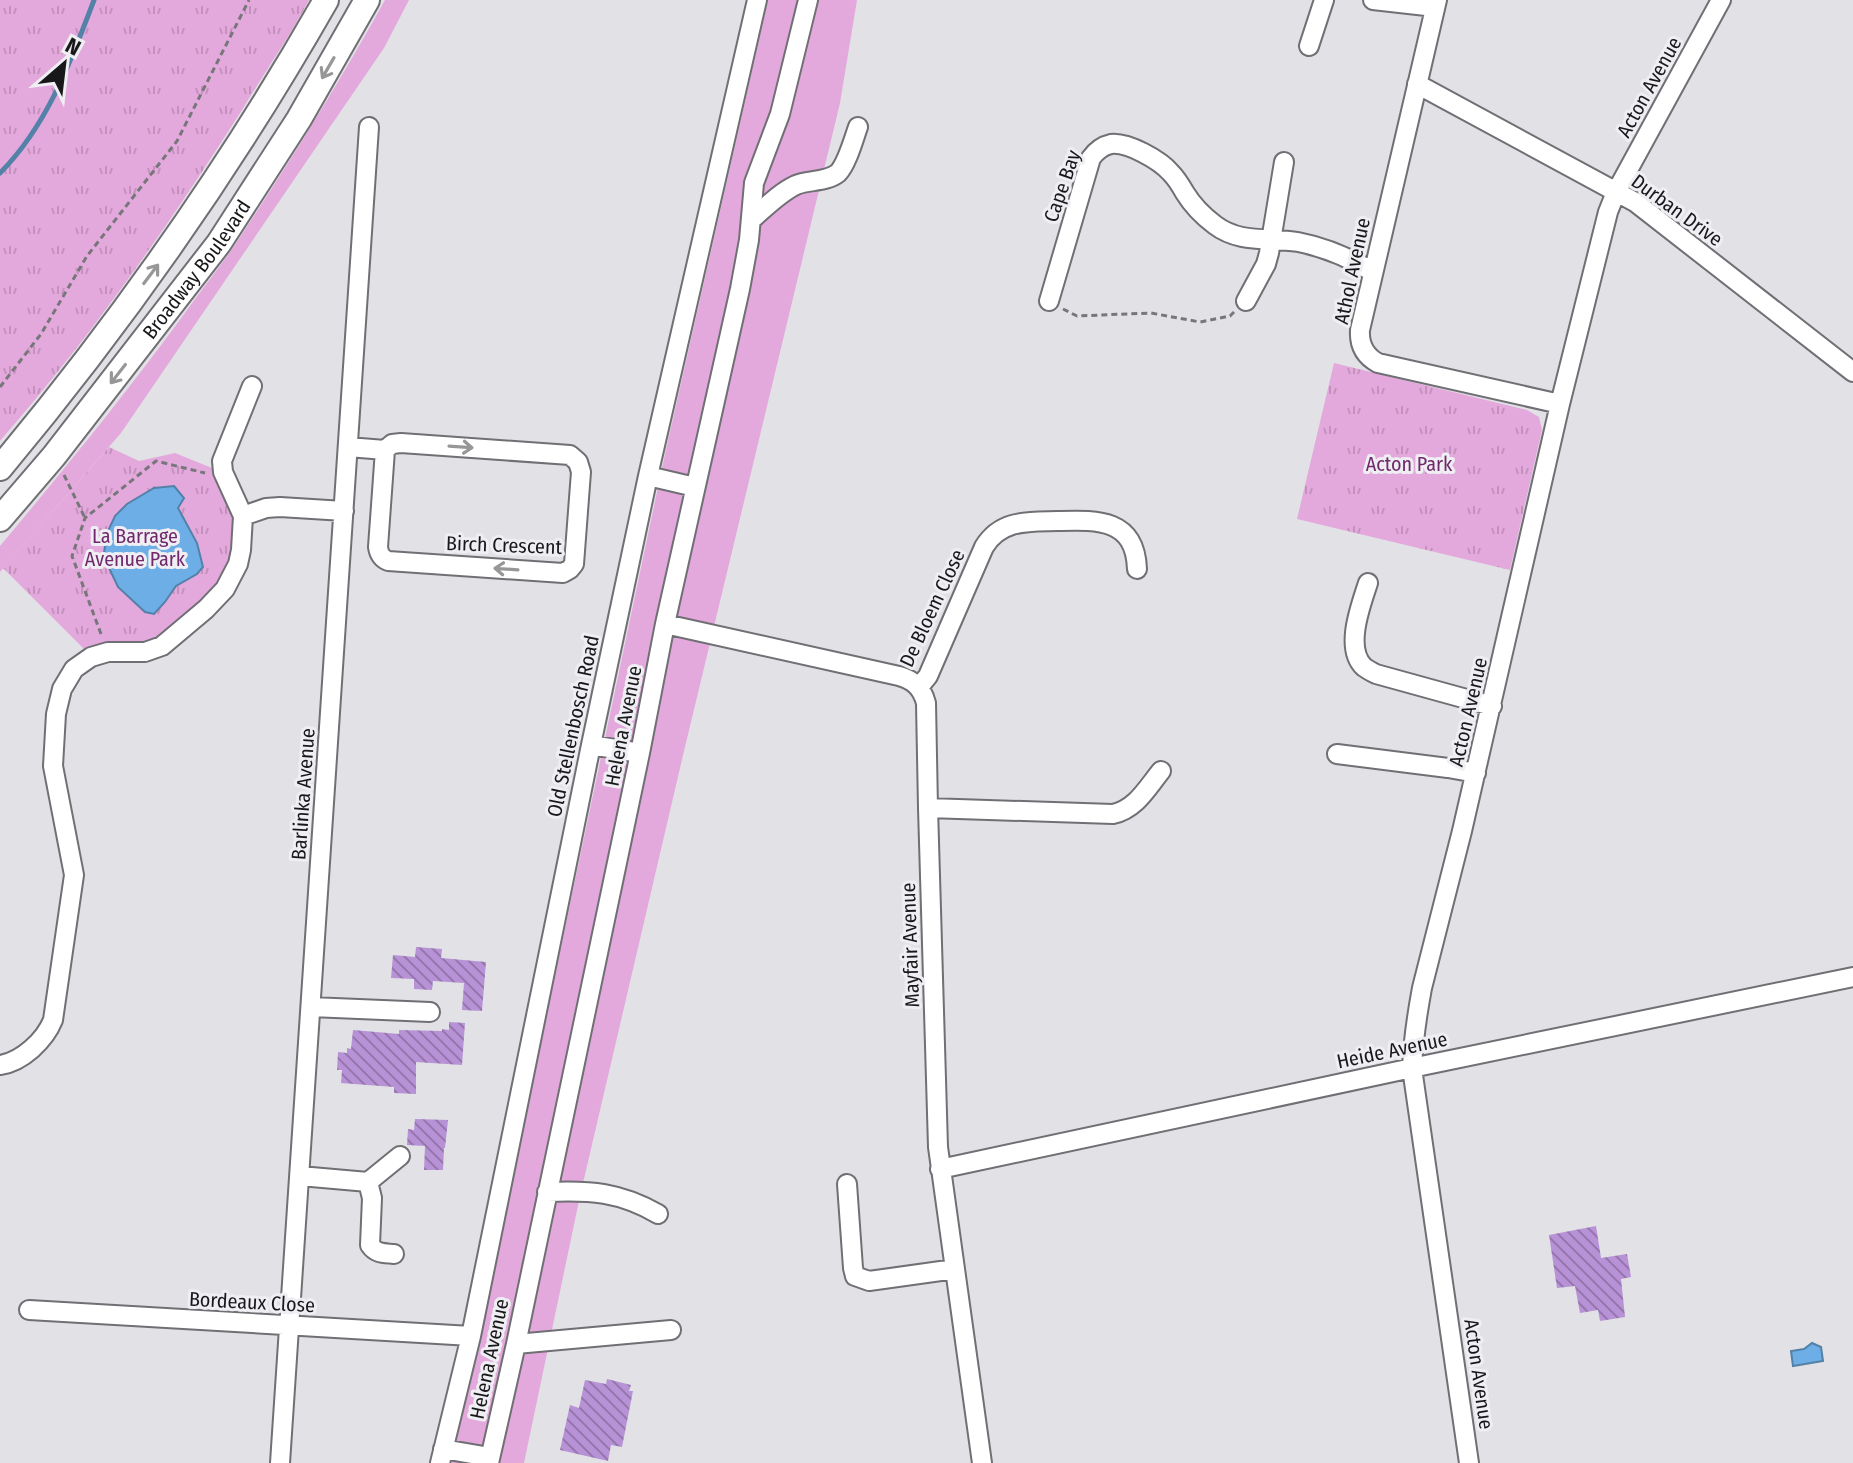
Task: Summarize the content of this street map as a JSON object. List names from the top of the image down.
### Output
{
  "streets": {
    "main road": ["Broadway Boulevard"],
    "street": [
      "Acton Avenue",
      "Cape Bay",
      "Durban Drive",
      "Athol Avenue",
      "Birch Crescent",
      "De Bloem Close",
      "Old Stellenbosch Road",
      "Helena Avenue",
      "Barlinka Avenue",
      "Mayfair Avenue",
      "Heide Avenue",
      "Bordeaux Close"
    ]
  },
  "crossings": [
    ["Acton Avenue", "Durban Drive"],
    ["Acton Avenue", "Athol Avenue"],
    ["Acton Avenue", "Heide Avenue"],
    ["Cape Bay", "Athol Avenue"],
    ["Durban Drive", "Athol Avenue"],
    ["Birch Crescent", "Barlinka Avenue"],
    ["De Bloem Close", "Mayfair Avenue"],
    ["Old Stellenbosch Road", "Bordeaux Close"],
    ["Barlinka Avenue", "Bordeaux Close"],
    ["Mayfair Avenue", "Heide Avenue"]
  ],
  "parks": ["Acton Park", "La Barrage Avenue Park"],
  "north": "top right"
}
